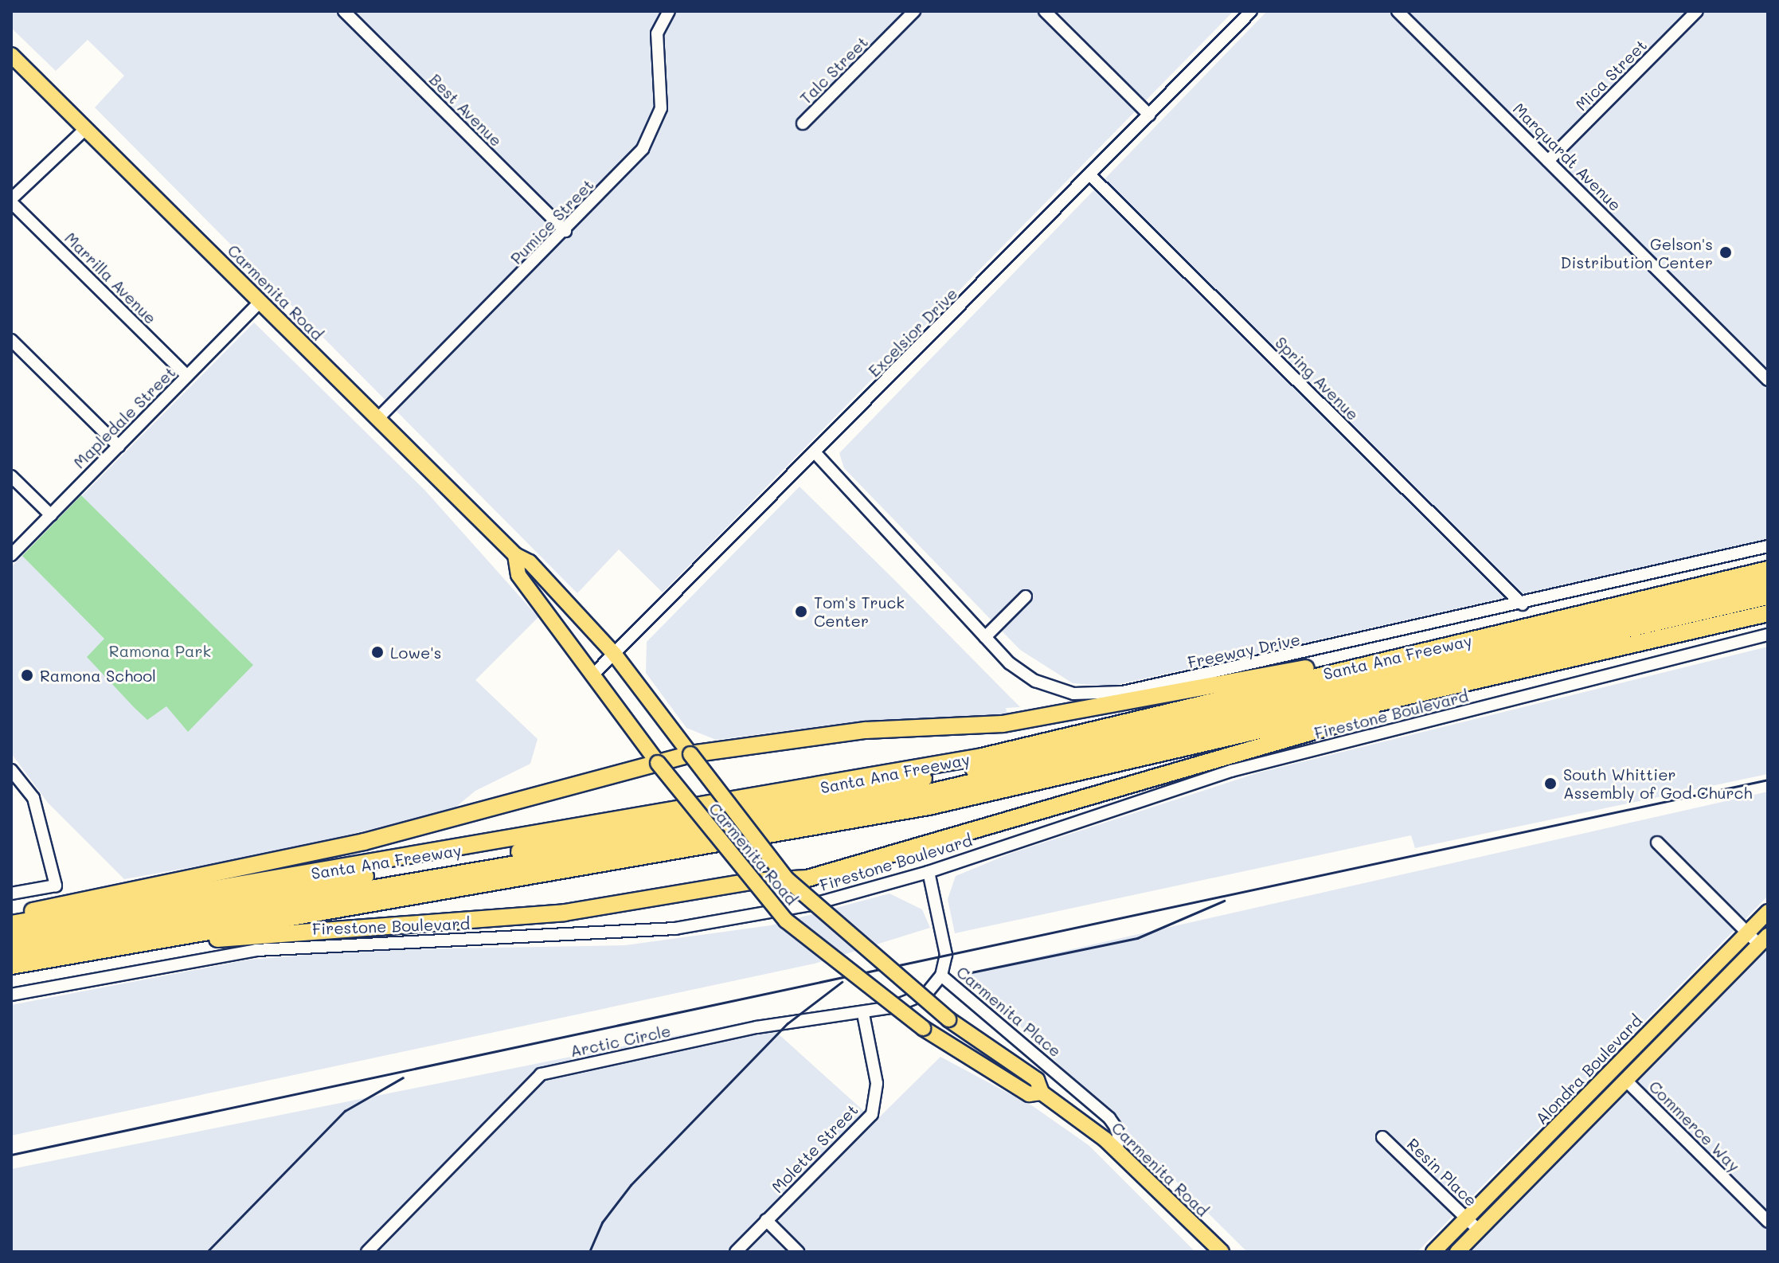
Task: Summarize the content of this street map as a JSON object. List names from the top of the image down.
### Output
{
  "streets": {
    "highway": ["Santa Ana Freeway"],
    "main road": ["Carmenita Road", "Alondra Boulevard"],
    "street": [
      "Talc Street",
      "Mica Street",
      "Best Avenue",
      "Marquardt Avenue",
      "Pumice Street",
      "Marrilla Avenue",
      "Excelsior Drive",
      "Spring Avenue",
      "Mapledale Street",
      "Freeway Drive",
      "Firestone Boulevard",
      "Carmenita Place",
      "Arctic Circle",
      "Commerce Way",
      "Molette Street",
      "Resin Place"
    ]
  },
  "crossings": [
    ["Mica Street", "Marquardt Avenue"],
    ["Best Avenue", "Pumice Street"],
    ["Pumice Street", "Carmenita Road"],
    ["Marrilla Avenue", "Mapledale Street"],
    ["Carmenita Road", "Excelsior Drive"],
    ["Carmenita Road", "Mapledale Street"],
    ["Carmenita Road", "Carmenita Place"],
    ["Excelsior Drive", "Spring Avenue"],
    ["Excelsior Drive", "Freeway Drive"],
    ["Spring Avenue", "Freeway Drive"],
    ["Firestone Boulevard", "Carmenita Place"],
    ["Carmenita Place", "Arctic Circle"],
    ["Arctic Circle", "Molette Street"],
    ["Alondra Boulevard", "Resin Place"]
  ],
  "parks": ["Ramona Park"],
  "places": [
    "Gelson's Distribution Center",
    "Tom's Truck Center",
    "Lowe's",
    "Ramona School",
    "South Whittier Assembly of God Church"
  ]
}
